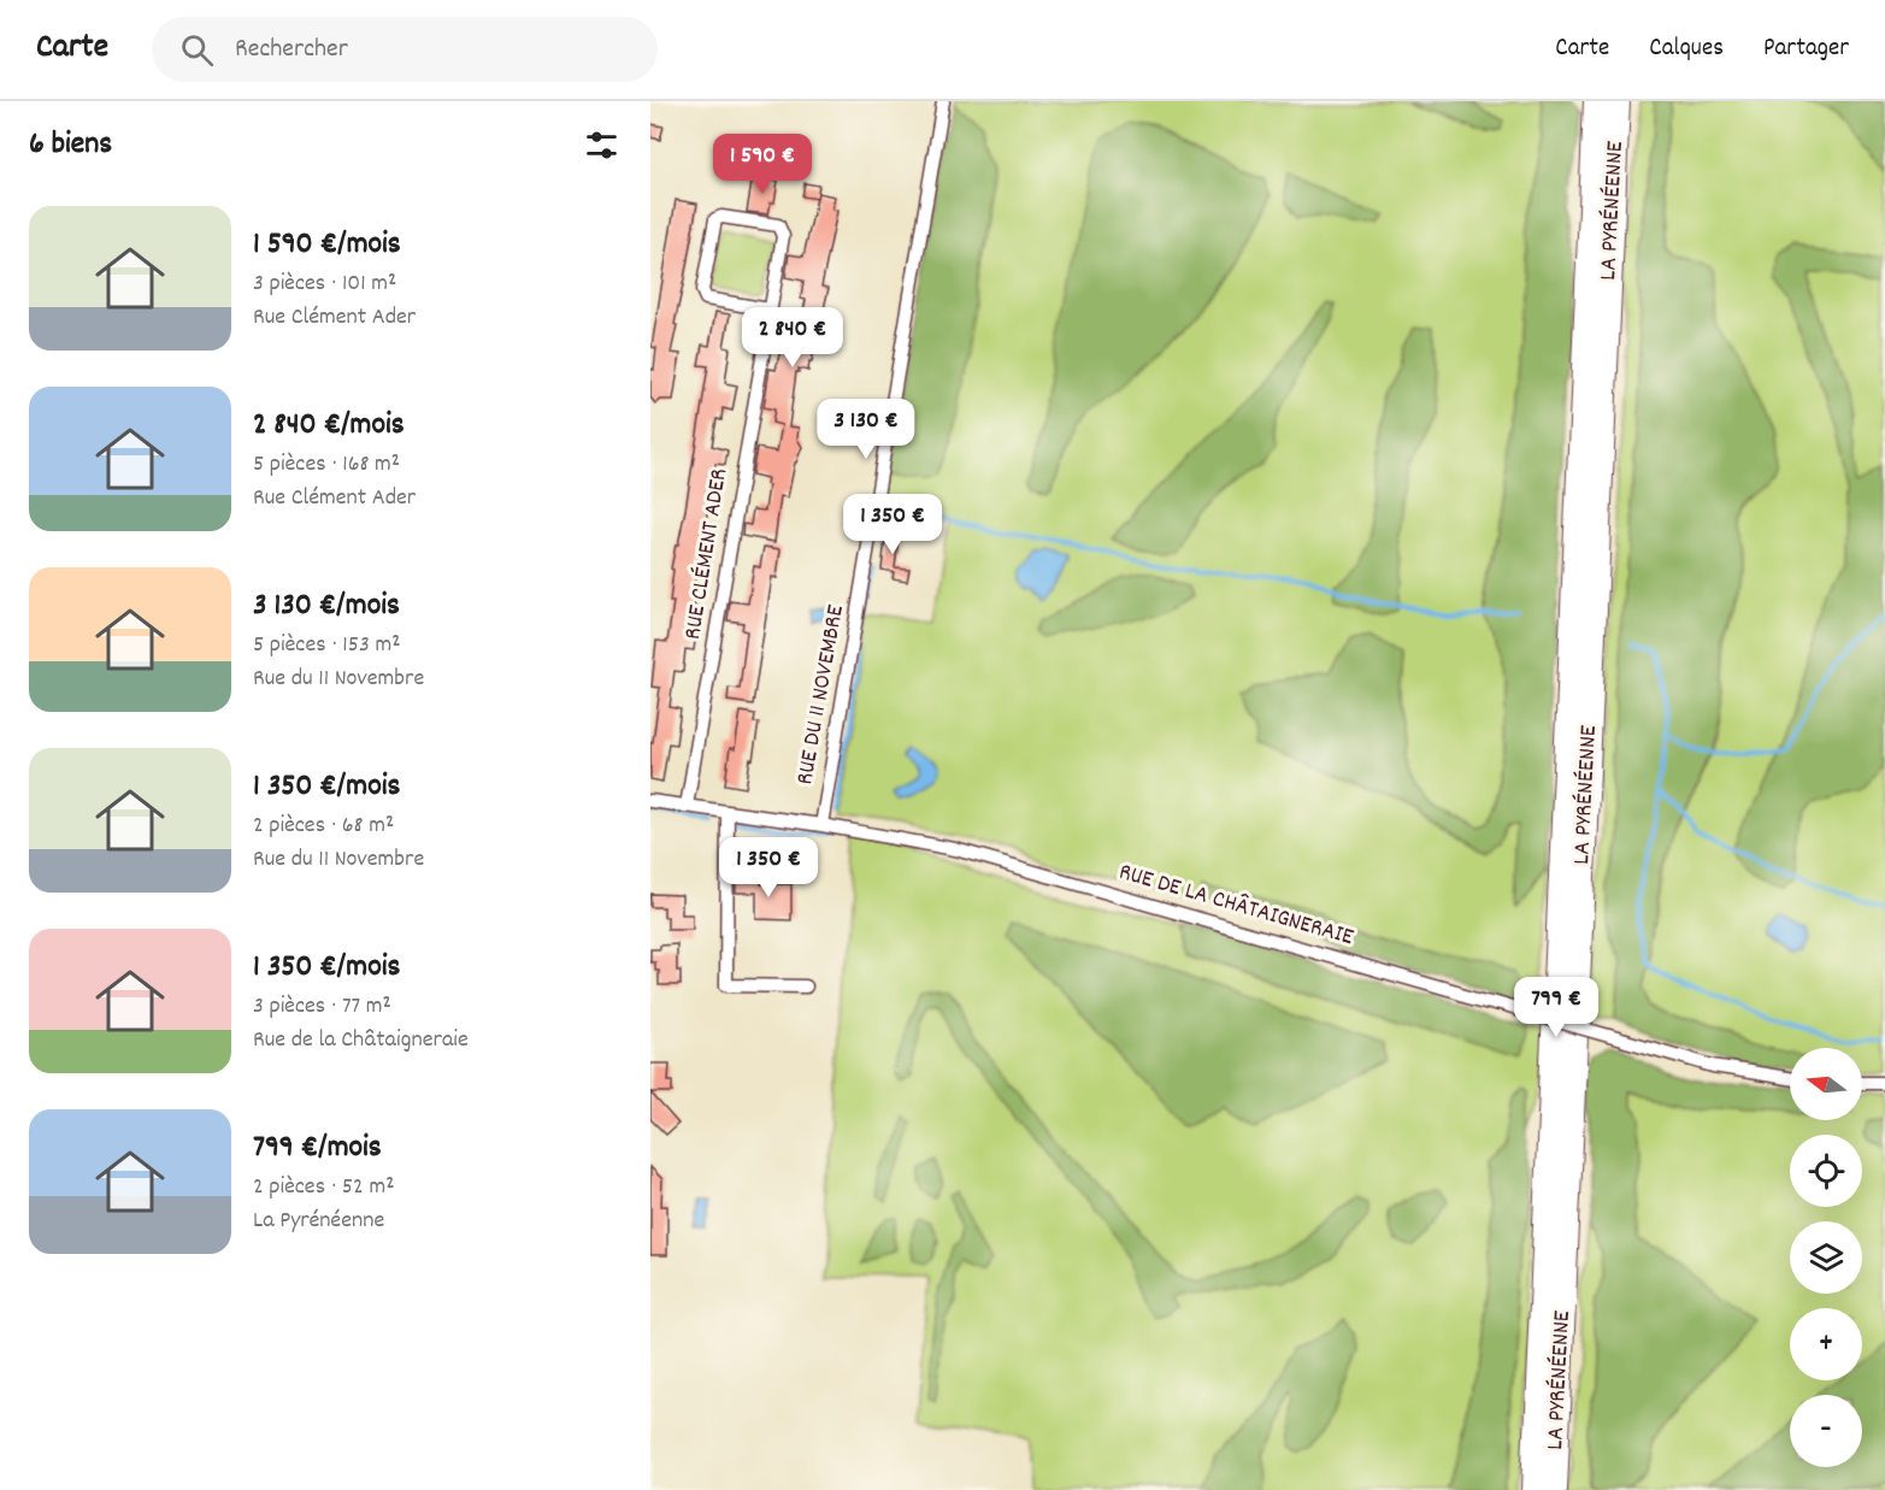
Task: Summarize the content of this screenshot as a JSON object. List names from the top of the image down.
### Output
{
  "streets": {
    "highway": ["LA PYRÉNÉENNE"],
    "street": ["RUE CLÉMENT ADER", "RUE DU 11 NOVEMBRE", "RUE DE LA CHÂTAIGNERAIE"]
  },
  "crossings": [
    ["RUE CLÉMENT ADER", "RUE DE LA CHÂTAIGNERAIE"],
    ["RUE DU 11 NOVEMBRE", "RUE DE LA CHÂTAIGNERAIE"]
  ],
  "north": "left",
  "page": {
    "header": "Carte",
    "search": "Rechercher",
    "nav": ["Carte", "Calques", "Partager"],
    "heading": "6 biens",
    "price": [
      "1 590 €",
      "2 840 €",
      "3 130 €",
      "1 350 €",
      "1 350 €",
      "799 €"
    ],
    "list": [
      {
        "name": "1 590 €/mois",
        "note": "3 pièces · 101 m² · Rue Clément Ader"
      },
      {
        "name": "2 840 €/mois",
        "note": "5 pièces · 168 m² · Rue Clément Ader"
      },
      {
        "name": "3 130 €/mois",
        "note": "5 pièces · 153 m² · Rue du 11 Novembre"
      },
      {
        "name": "1 350 €/mois",
        "note": "2 pièces · 68 m² · Rue du 11 Novembre"
      },
      {
        "name": "1 350 €/mois",
        "note": "3 pièces · 77 m² · Rue de la Châtaigneraie"
      },
      {
        "name": "799 €/mois",
        "note": "2 pièces · 52 m² · La Pyrénéenne"
      }
    ],
    "map_buttons": ["+", "−"]
  }
}
